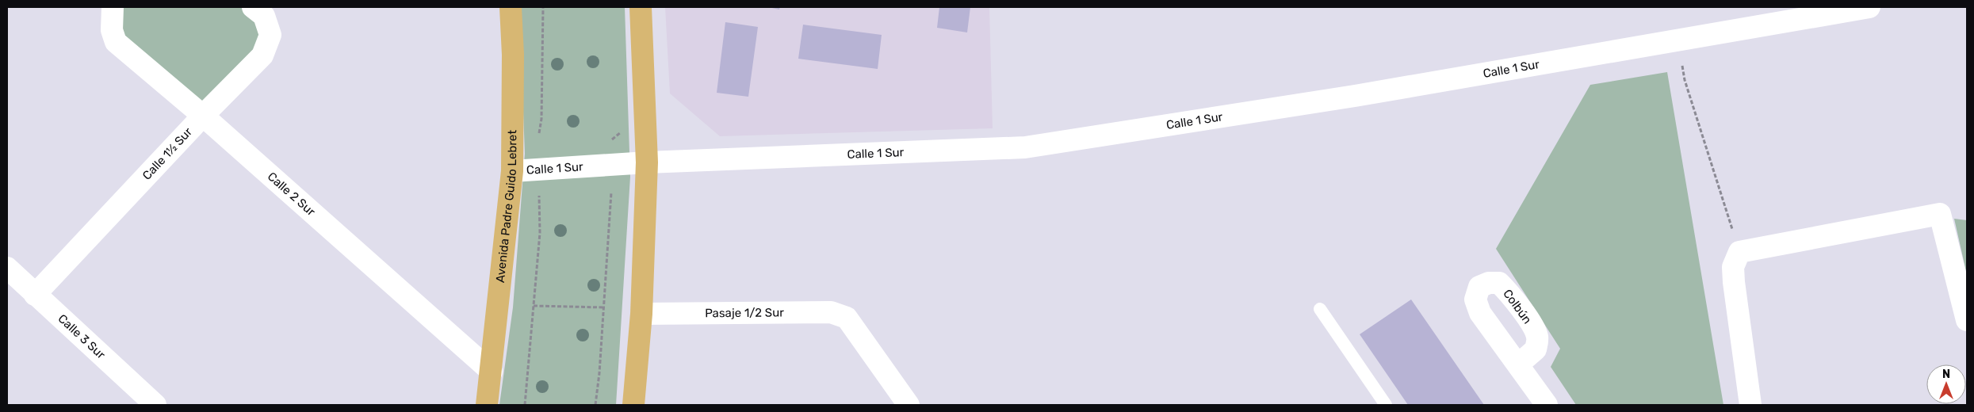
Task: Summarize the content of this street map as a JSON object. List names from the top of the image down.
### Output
{
  "streets": {
    "main road": ["Avenida Padre Guido Lebret"],
    "street": [
      "Calle 1 Sur",
      "Calle 1½ Sur",
      "Calle 2 Sur",
      "Pasaje 1/2 Sur",
      "Calle 3 Sur"
    ]
  },
  "crossings": [
    ["Calle 1 Sur", "Avenida Padre Guido Lebret"],
    ["Calle 1½ Sur", "Calle 2 Sur"],
    ["Calle 1½ Sur", "Calle 3 Sur"],
    ["Calle 2 Sur", "Avenida Padre Guido Lebret"]
  ],
  "north": "top"
}
